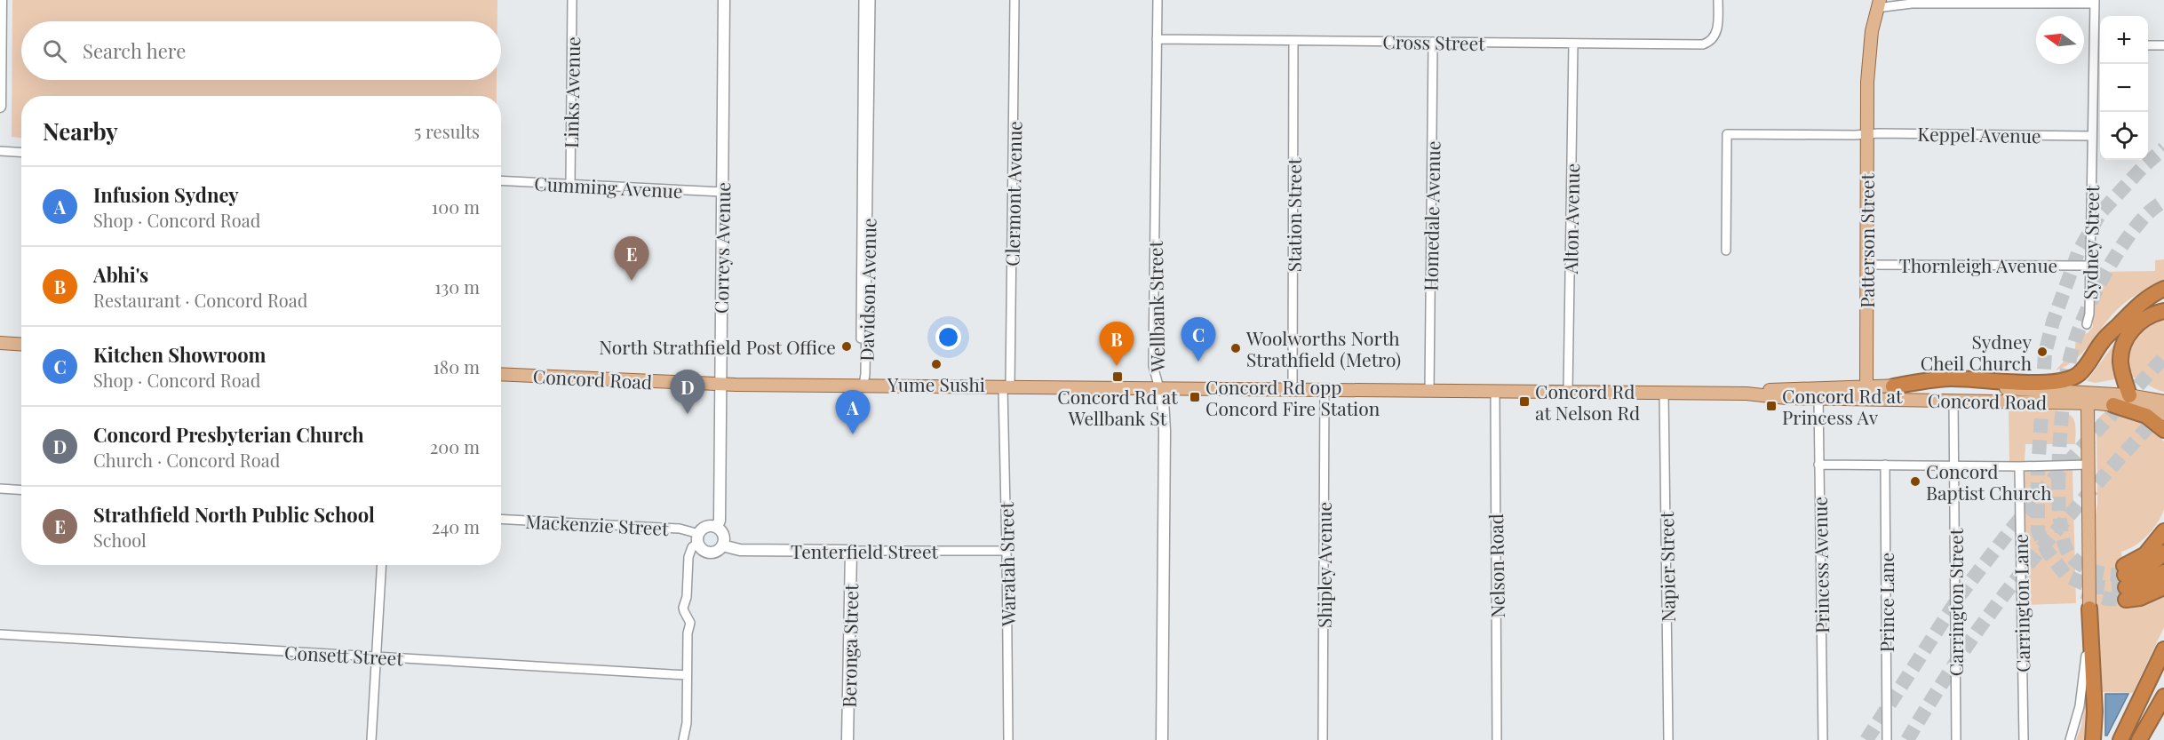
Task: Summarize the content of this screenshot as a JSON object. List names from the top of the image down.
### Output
{
  "streets": {
    "main road": ["Patterson Street", "Concord Road"],
    "street": [
      "Cross Street",
      "Links Avenue",
      "Keppel Avenue",
      "Cumming Avenue",
      "Clermont Avenue",
      "Station Street",
      "Homedale Avenue",
      "Alton Avenue",
      "Sydney Street",
      "Correys Avenue",
      "Thornleigh Avenue",
      "Davidson Avenue",
      "Wellbank Street",
      "Mackenzie Street",
      "Tenterfield Street",
      "Waratah Street",
      "Shipley Avenue",
      "Princess Avenue",
      "Nelson Road",
      "Napier Street",
      "Prince Lane",
      "Carrington Street",
      "Carrington Lane",
      "Beronga Street",
      "Consett Street"
    ]
  },
  "crossings": [
    ["Cross Street", "Station Street"],
    ["Cross Street", "Homedale Avenue"],
    ["Cross Street", "Alton Avenue"],
    ["Cross Street", "Wellbank Street"],
    ["Links Avenue", "Cumming Avenue"],
    ["Keppel Avenue", "Patterson Street"],
    ["Keppel Avenue", "Sydney Street"],
    ["Cumming Avenue", "Correys Avenue"],
    ["Clermont Avenue", "Concord Road"],
    ["Clermont Avenue", "Waratah Street"],
    ["Station Street", "Concord Road"],
    ["Homedale Avenue", "Concord Road"],
    ["Alton Avenue", "Concord Road"],
    ["Patterson Street", "Thornleigh Avenue"],
    ["Patterson Street", "Concord Road"],
    ["Sydney Street", "Thornleigh Avenue"],
    ["Correys Avenue", "Concord Road"],
    ["Correys Avenue", "Mackenzie Street"],
    ["Correys Avenue", "Tenterfield Street"],
    ["Davidson Avenue", "Concord Road"],
    ["Wellbank Street", "Concord Road"],
    ["Concord Road", "Waratah Street"],
    ["Concord Road", "Shipley Avenue"],
    ["Concord Road", "Princess Avenue"],
    ["Concord Road", "Nelson Road"],
    ["Concord Road", "Napier Street"],
    ["Concord Road", "Carrington Street"],
    ["Mackenzie Street", "Tenterfield Street"],
    ["Tenterfield Street", "Waratah Street"],
    ["Tenterfield Street", "Beronga Street"]
  ],
  "places": {
    "other": [
      "North Strathfield Post Office",
      "Woolworths North Strathfield (Metro)",
      "Sydney Cheil Church",
      "Yume Sushi",
      "Concord Baptist Church"
    ],
    "transit": [
      "Concord Rd at Wellbank St",
      "Concord Rd opp Concord Fire Station",
      "Concord Rd at Nelson Rd",
      "Concord Rd at Princess Av"
    ]
  },
  "north": "left",
  "page": {
    "map_buttons": ["+", "−"],
    "search": "Search here",
    "heading": ["Nearby", "5 results"],
    "list": [
      {
        "mark": "A",
        "name": "Infusion Sydney",
        "note": "Shop · Concord Road",
        "value": "100 m"
      },
      {
        "mark": "B",
        "name": "Abhi's",
        "note": "Restaurant · Concord Road",
        "value": "130 m"
      },
      {
        "mark": "C",
        "name": "Kitchen Showroom",
        "note": "Shop · Concord Road",
        "value": "180 m"
      },
      {
        "mark": "D",
        "name": "Concord Presbyterian Church",
        "note": "Church · Concord Road",
        "value": "200 m"
      },
      {
        "mark": "E",
        "name": "Strathfield North Public School",
        "note": "School",
        "value": "240 m"
      }
    ],
    "pins": [
      "E",
      "C",
      "B",
      "D",
      "A"
    ]
  }
}
